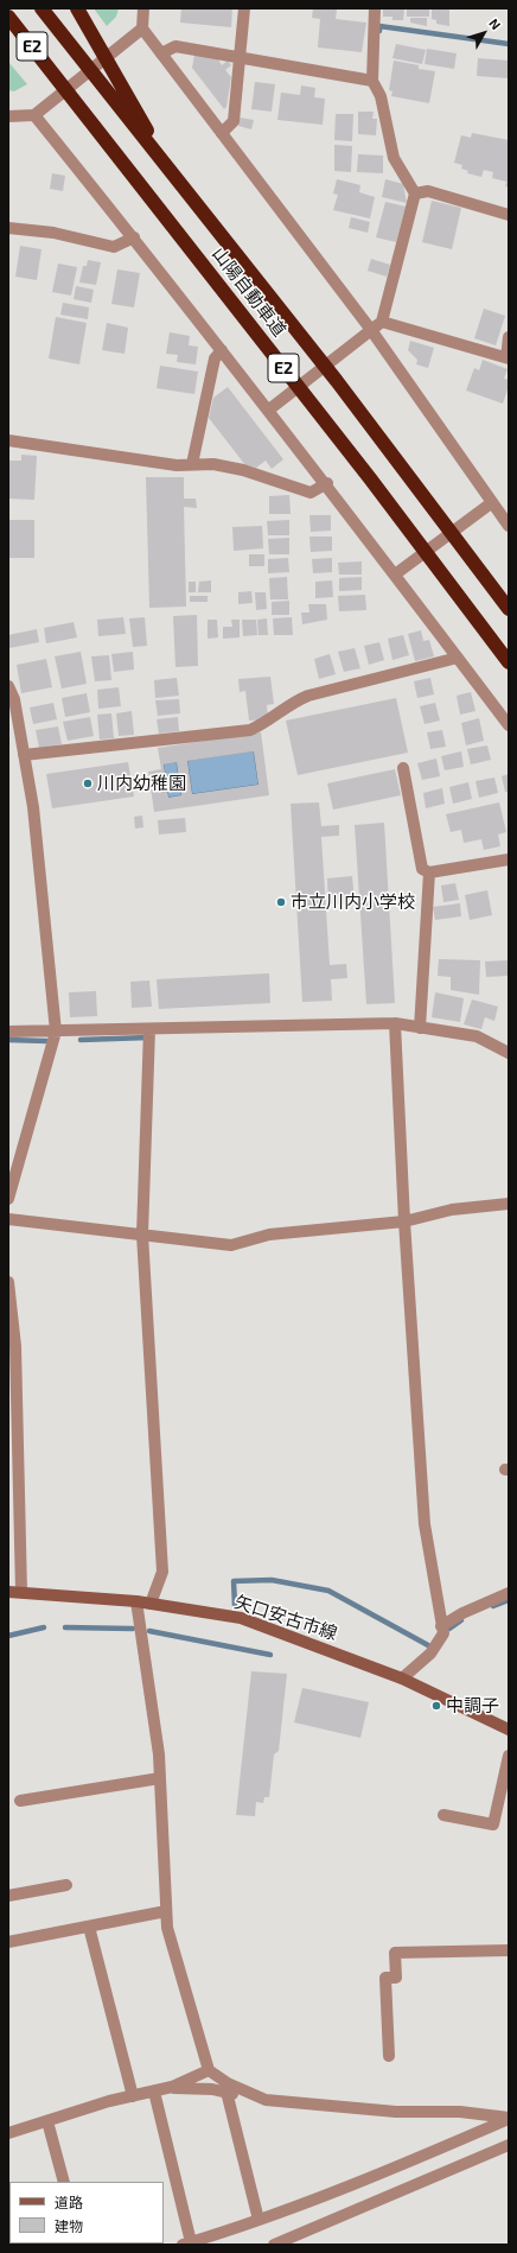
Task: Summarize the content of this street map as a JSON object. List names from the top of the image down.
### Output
{
  "streets": {
    "highway": ["E2", "山陽自動車道"],
    "main road": ["矢口安古市線"]
  },
  "places": ["川内幼稚園", "市立川内小学校", "中調子"],
  "legend": ["道路", "建物"],
  "north": "top right"
}
